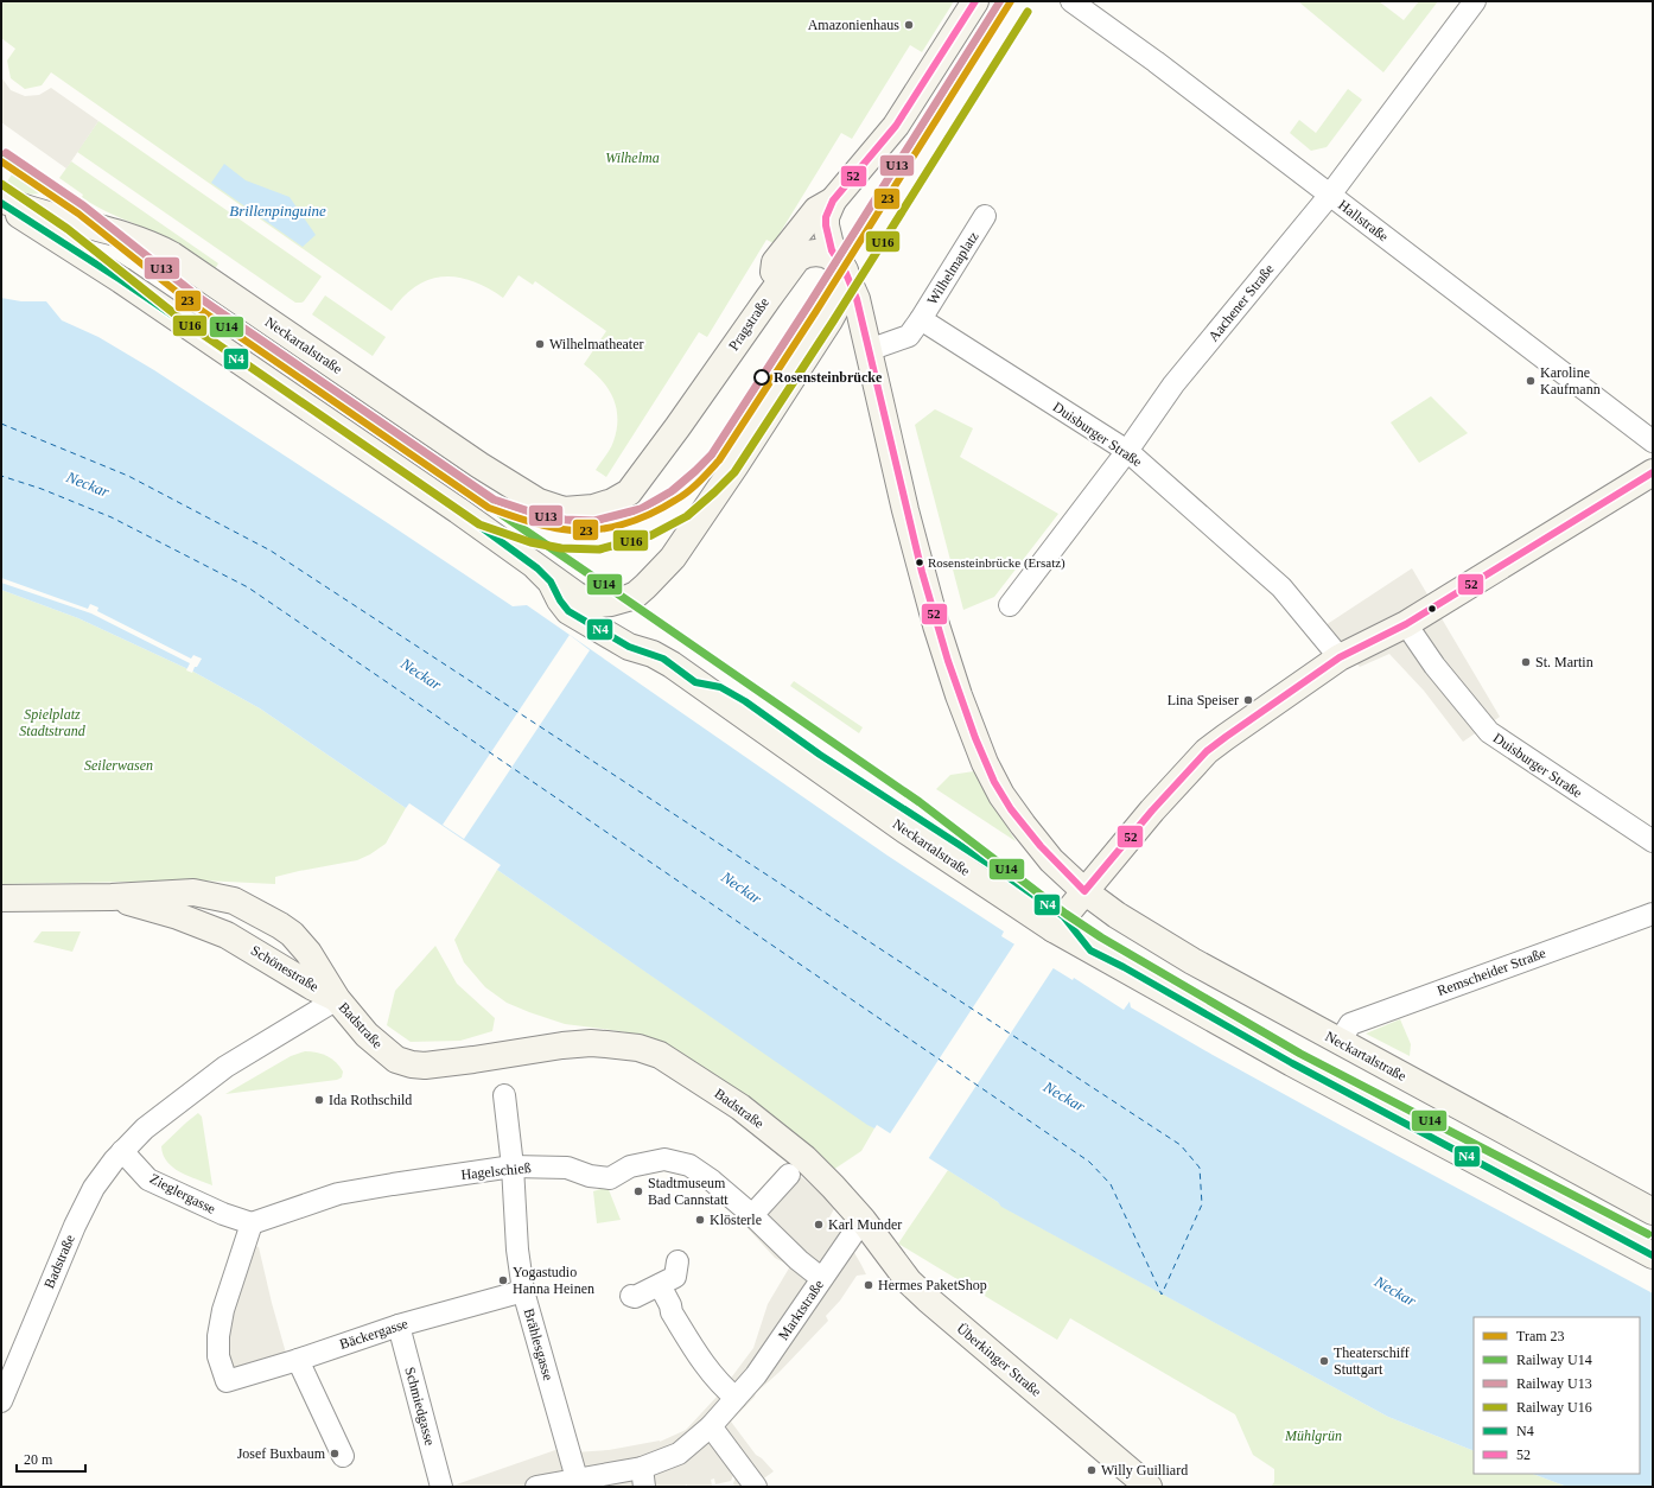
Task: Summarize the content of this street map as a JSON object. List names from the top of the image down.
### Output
{
  "streets": {
    "main road": [
      "Pragstraße",
      "Neckartalstraße",
      "Schönestraße",
      "Badstraße",
      "Überkinger Straße"
    ],
    "street": [
      "Hallstraße",
      "Wilhelmaplatz",
      "Aachener Straße",
      "Duisburger Straße",
      "Remscheider Straße",
      "Hagelschieß",
      "Zieglergasse",
      "Marktstraße",
      "Bäckergasse",
      "Brählesgasse",
      "Schmiedgasse"
    ]
  },
  "crossings": [
    ["Hallstraße", "Aachener Straße"],
    ["Wilhelmaplatz", "Duisburger Straße"],
    ["Aachener Straße", "Duisburger Straße"],
    ["Pragstraße", "Neckartalstraße"],
    ["Neckartalstraße", "Remscheider Straße"],
    ["Schönestraße", "Badstraße"],
    ["Badstraße", "Zieglergasse"],
    ["Badstraße", "Marktstraße"],
    ["Badstraße", "Überkinger Straße"],
    ["Hagelschieß", "Zieglergasse"],
    ["Hagelschieß", "Marktstraße"],
    ["Hagelschieß", "Bäckergasse"],
    ["Hagelschieß", "Brählesgasse"],
    ["Zieglergasse", "Bäckergasse"],
    ["Marktstraße", "Brählesgasse"],
    ["Marktstraße", "Überkinger Straße"],
    ["Bäckergasse", "Brählesgasse"],
    ["Bäckergasse", "Schmiedgasse"]
  ],
  "water": ["Brillenpinguine", "Neckar"],
  "parks": [
    "Wilhelma",
    "Spielplatz Stadtstrand",
    "Seilerwasen",
    "Mühlgrün"
  ],
  "places": [
    "Amazonienhaus",
    "Wilhelmatheater",
    "Rosensteinbrücke",
    "Karoline Kaufmann",
    "Rosensteinbrücke (Ersatz)",
    "St. Martin",
    "Lina Speiser",
    "Ida Rothschild",
    "Stadtmuseum Bad Cannstatt",
    "Klösterle",
    "Karl Munder",
    "Yogastudio Hanna Heinen",
    "Hermes PaketShop",
    "Theaterschiff Stuttgart",
    "Josef Buxbaum",
    "Willy Guilliard"
  ],
  "lines": [
    "tram line 23",
    "rail line U13",
    "transit line 52",
    "rail line U16",
    "rail line U14",
    "transit line N4"
  ],
  "legend": [
    "Tram 23",
    "Railway U14",
    "Railway U13",
    "Railway U16",
    "N4",
    "52"
  ],
  "scale_bar": "20 m"
}
